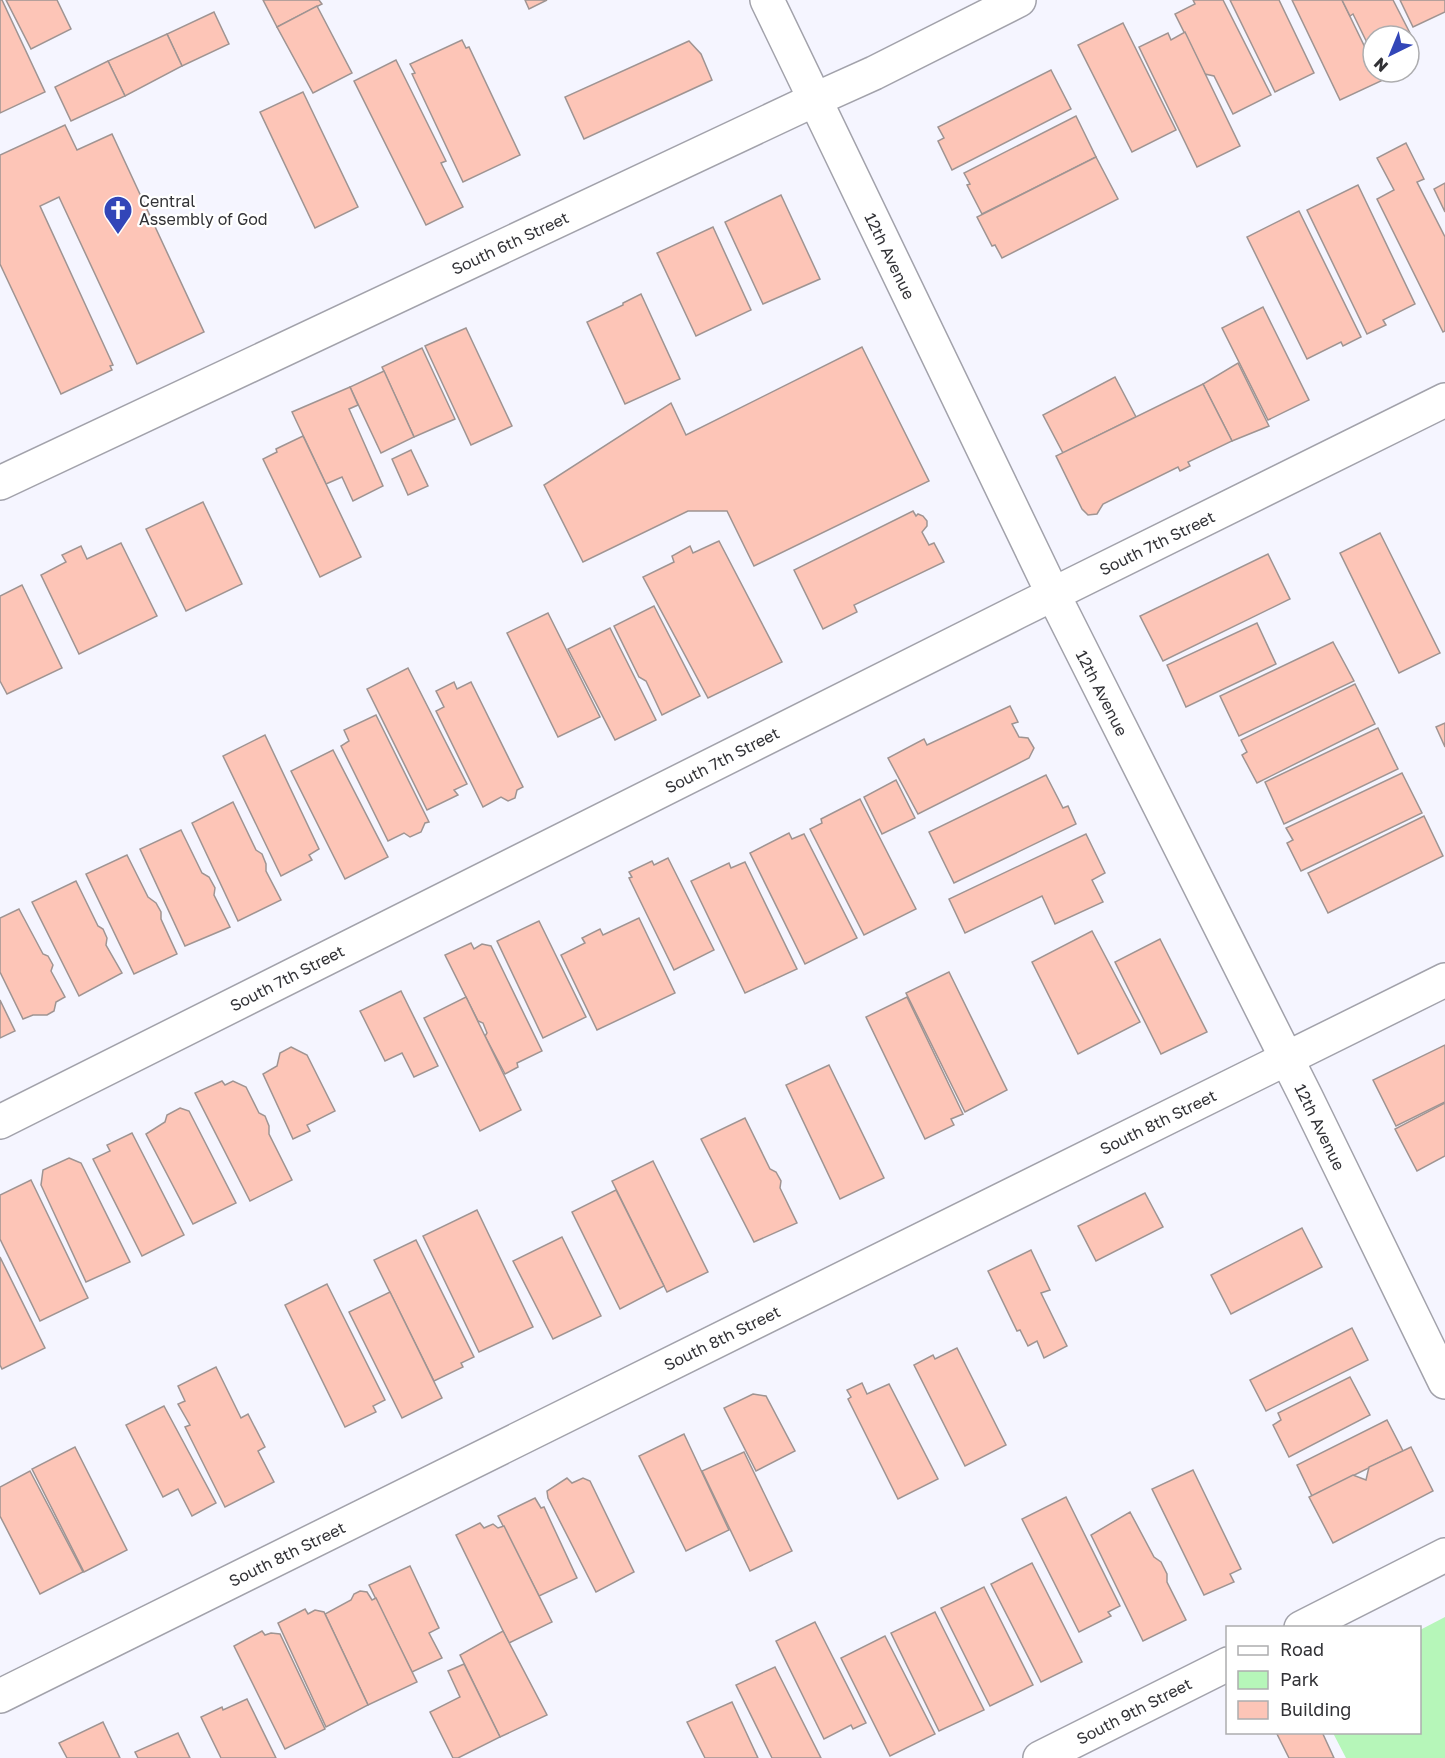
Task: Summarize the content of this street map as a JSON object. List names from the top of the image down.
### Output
{
  "streets": {
    "street": [
      "South 6th Street",
      "12th Avenue",
      "South 7th Street",
      "South 8th Street",
      "South 9th Street"
    ]
  },
  "crossings": [
    ["South 6th Street", "12th Avenue"],
    ["12th Avenue", "South 7th Street"],
    ["12th Avenue", "South 8th Street"]
  ],
  "places": {
    "church": ["Central Assembly of God"]
  },
  "legend": ["Road", "Park", "Building"],
  "north": "bottom left"
}
